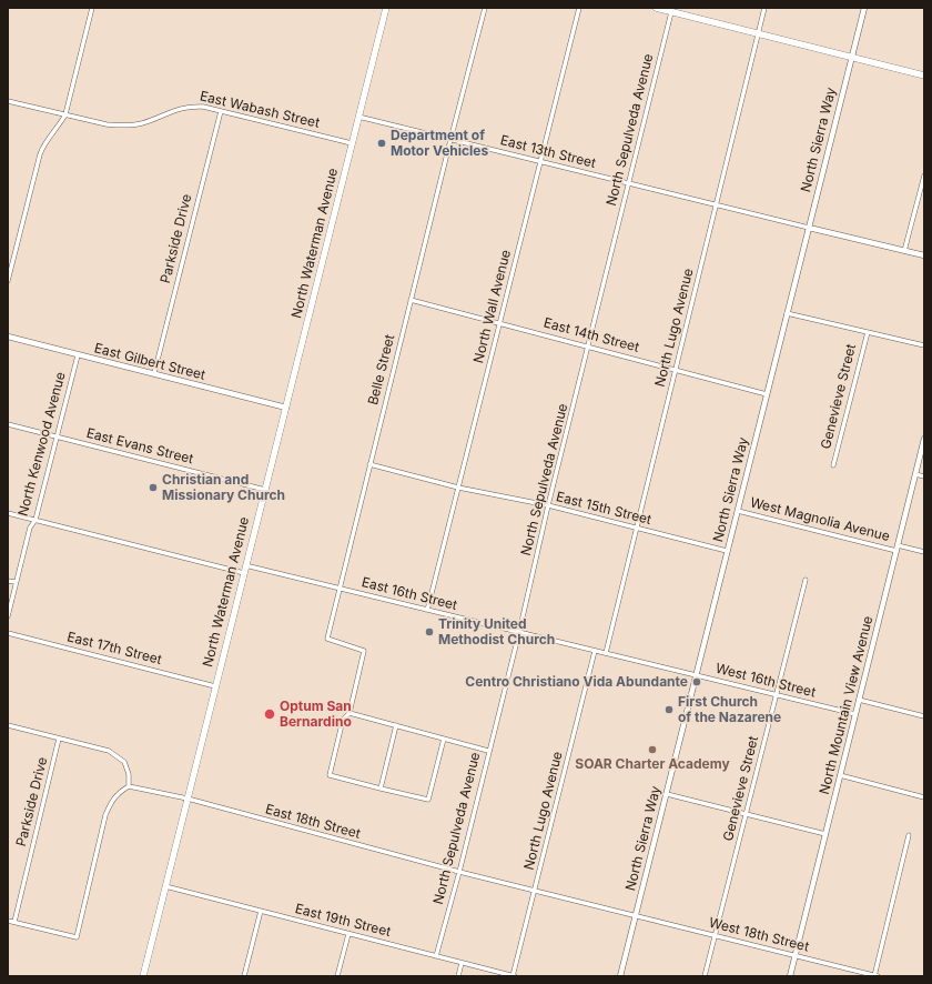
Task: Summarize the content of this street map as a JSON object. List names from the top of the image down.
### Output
{
  "streets": {
    "main road": ["North Waterman Avenue"],
    "street": [
      "East Wabash Street",
      "North Sepulveda Avenue",
      "North Sierra Way",
      "East 13th Street",
      "Parkside Drive",
      "North Wall Avenue",
      "North Lugo Avenue",
      "East 14th Street",
      "East Gilbert Street",
      "Belle Street",
      "Genevieve Street",
      "North Kenwood Avenue",
      "East Evans Street",
      "East 15th Street",
      "West Magnolia Avenue",
      "East 16th Street",
      "East 17th Street",
      "West 16th Street",
      "North Mountain View Avenue",
      "East 18th Street",
      "East 19th Street",
      "West 18th Street"
    ]
  },
  "crossings": [
    ["East Wabash Street", "Parkside Drive"],
    ["East Wabash Street", "North Waterman Avenue"],
    ["North Sepulveda Avenue", "East 13th Street"],
    ["North Sepulveda Avenue", "East 14th Street"],
    ["North Sepulveda Avenue", "East 15th Street"],
    ["North Sepulveda Avenue", "East 16th Street"],
    ["North Sepulveda Avenue", "East 18th Street"],
    ["North Sepulveda Avenue", "East 19th Street"],
    ["North Sierra Way", "East 13th Street"],
    ["North Sierra Way", "East 14th Street"],
    ["North Sierra Way", "East 15th Street"],
    ["North Sierra Way", "West Magnolia Avenue"],
    ["North Sierra Way", "East 16th Street"],
    ["North Sierra Way", "West 16th Street"],
    ["North Sierra Way", "East 18th Street"],
    ["North Sierra Way", "West 18th Street"],
    ["East 13th Street", "North Waterman Avenue"],
    ["East 13th Street", "North Wall Avenue"],
    ["East 13th Street", "North Lugo Avenue"],
    ["East 13th Street", "Belle Street"],
    ["Parkside Drive", "East Gilbert Street"],
    ["North Waterman Avenue", "East Gilbert Street"],
    ["North Waterman Avenue", "East Evans Street"],
    ["North Waterman Avenue", "East 16th Street"],
    ["North Waterman Avenue", "East 17th Street"],
    ["North Waterman Avenue", "East 18th Street"],
    ["North Waterman Avenue", "East 19th Street"],
    ["North Wall Avenue", "East 14th Street"],
    ["North Wall Avenue", "East 15th Street"],
    ["North Wall Avenue", "East 16th Street"],
    ["North Lugo Avenue", "East 14th Street"],
    ["North Lugo Avenue", "East 15th Street"],
    ["North Lugo Avenue", "East 16th Street"],
    ["North Lugo Avenue", "East 18th Street"],
    ["North Lugo Avenue", "East 19th Street"],
    ["East 14th Street", "Belle Street"],
    ["East Gilbert Street", "North Kenwood Avenue"],
    ["Belle Street", "East 15th Street"],
    ["Belle Street", "East 16th Street"],
    ["Genevieve Street", "West 16th Street"],
    ["Genevieve Street", "West 18th Street"],
    ["North Kenwood Avenue", "East Evans Street"],
    ["North Kenwood Avenue", "East 16th Street"],
    ["West Magnolia Avenue", "North Mountain View Avenue"],
    ["East 16th Street", "West 16th Street"],
    ["West 16th Street", "North Mountain View Avenue"],
    ["North Mountain View Avenue", "West 18th Street"],
    ["East 18th Street", "West 18th Street"]
  ],
  "places": [
    "Department of Motor Vehicles",
    "Christian and Missionary Church",
    "Trinity United Methodist Church",
    "Centro Christiano Vida Abundante",
    "First Church of the Nazarene",
    "Optum San Bernardino",
    "SOAR Charter Academy"
  ]
}
